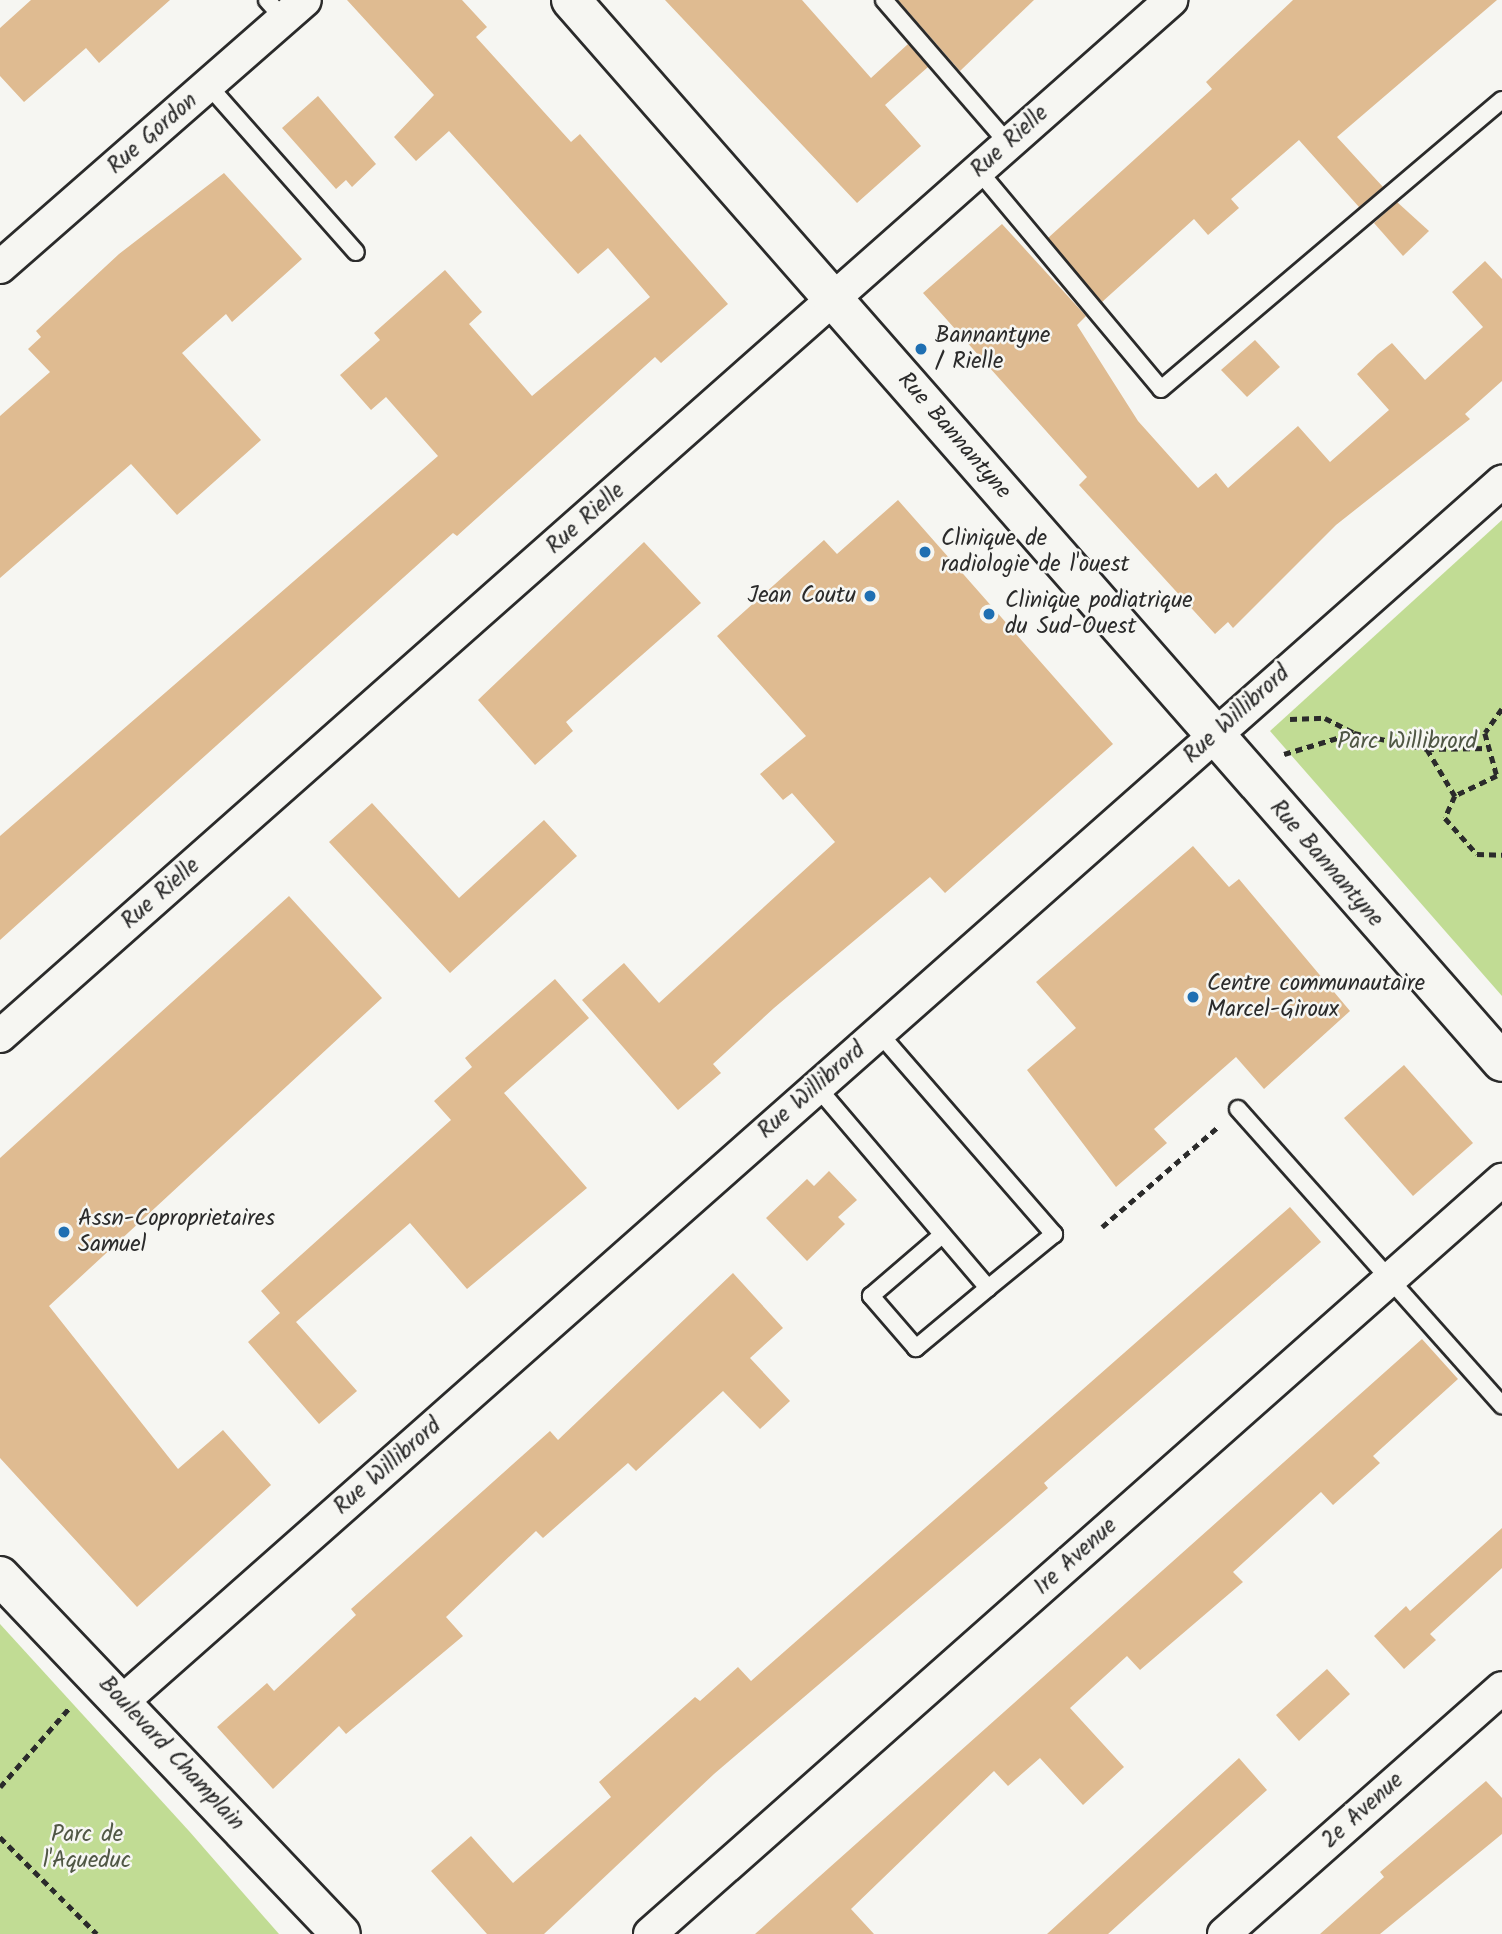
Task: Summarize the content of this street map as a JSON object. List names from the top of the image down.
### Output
{
  "streets": {
    "street": [
      "Rue Gordon",
      "Rue Rielle",
      "Rue Bannantyne",
      "Rue Willibrord",
      "1re Avenue",
      "Boulevard Champlain",
      "2e Avenue"
    ]
  },
  "crossings": [
    ["Rue Rielle", "Rue Bannantyne"],
    ["Rue Bannantyne", "Rue Willibrord"],
    ["Rue Willibrord", "Boulevard Champlain"]
  ],
  "parks": ["Parc Willibrord", "Parc de l'Aqueduc"],
  "places": [
    "Bannantyne / Rielle",
    "Clinique de radiologie de l'ouest",
    "Jean Coutu",
    "Clinique podiatrique du Sud-Ouest",
    "Centre communautaire Marcel-Giroux",
    "Assn-Coproprietaires Samuel"
  ]
}
